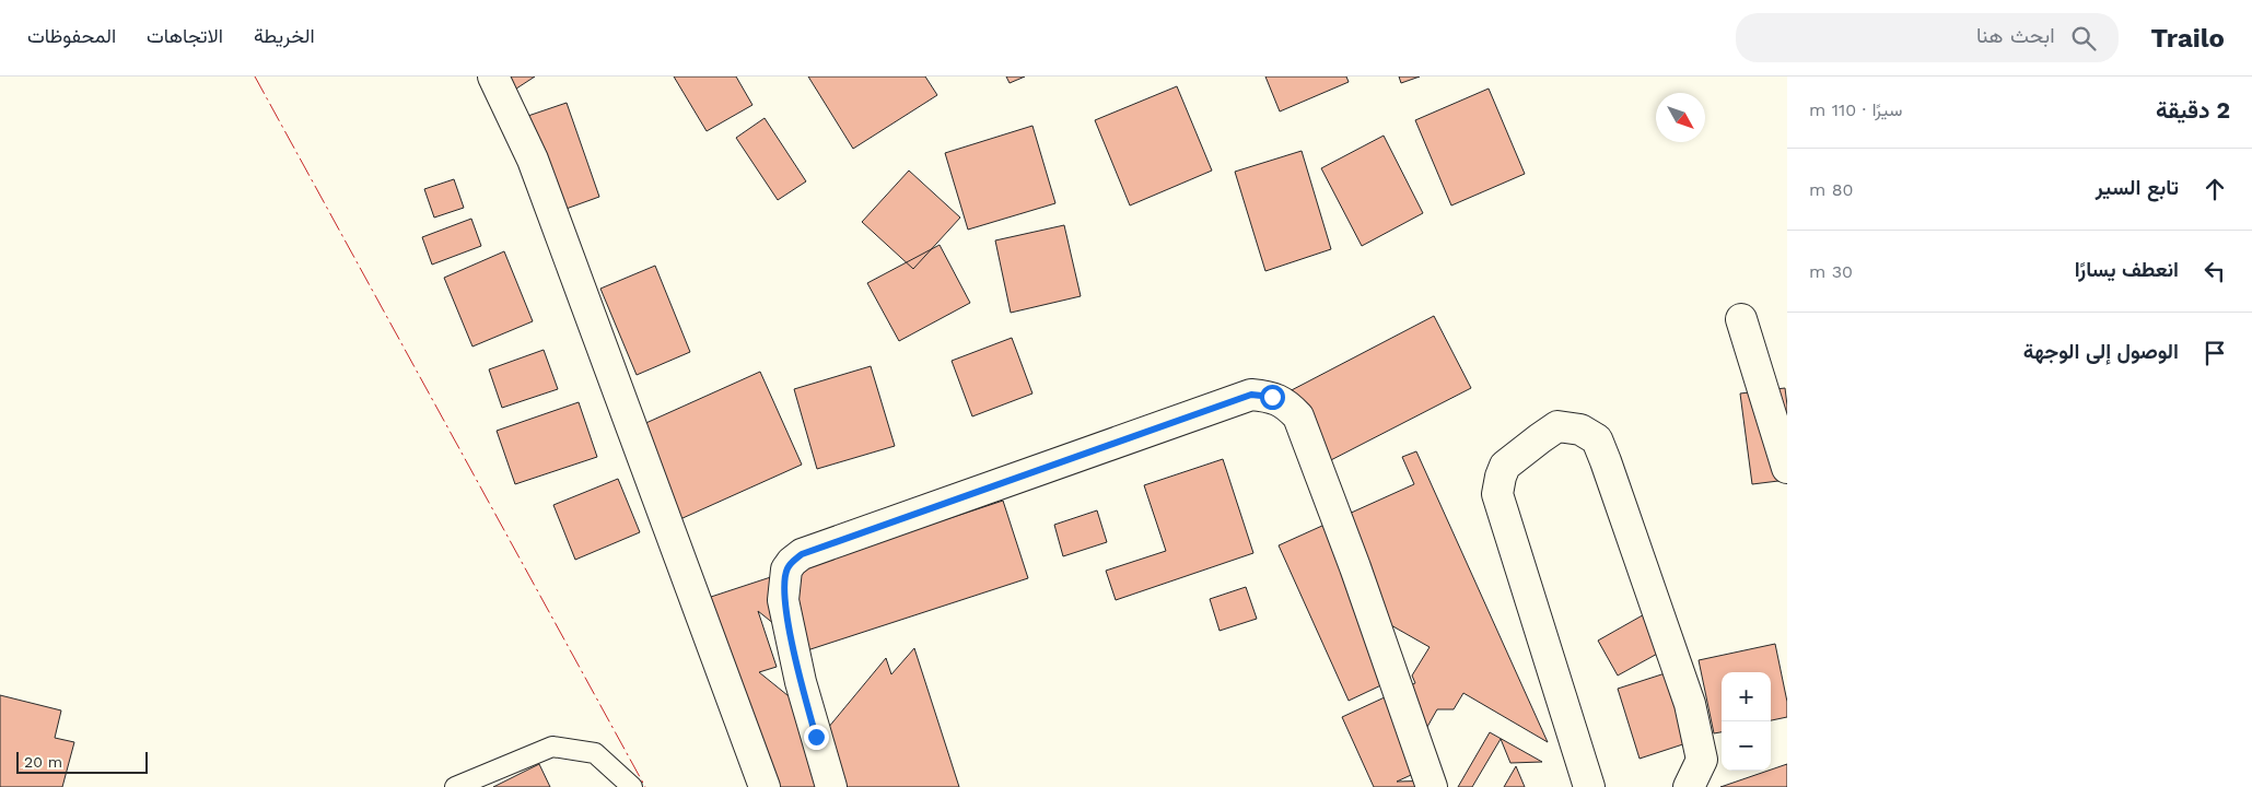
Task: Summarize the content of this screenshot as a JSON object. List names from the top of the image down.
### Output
{
  "scale_bar": "20 m",
  "north": "bottom right",
  "page": {
    "header": "Trailo",
    "search": "ابحث هنا",
    "nav": ["الخريطة", "الاتجاهات", "المحفوظات"],
    "heading": ["2 دقيقة", "سيرًا · 110 m"],
    "list": [
      ["تابع السير", "80 m"],
      ["انعطف يسارًا", "30 m"],
      "الوصول إلى الوجهة"
    ],
    "map_buttons": ["+", "−"],
    "scale": "20 m"
  }
}
